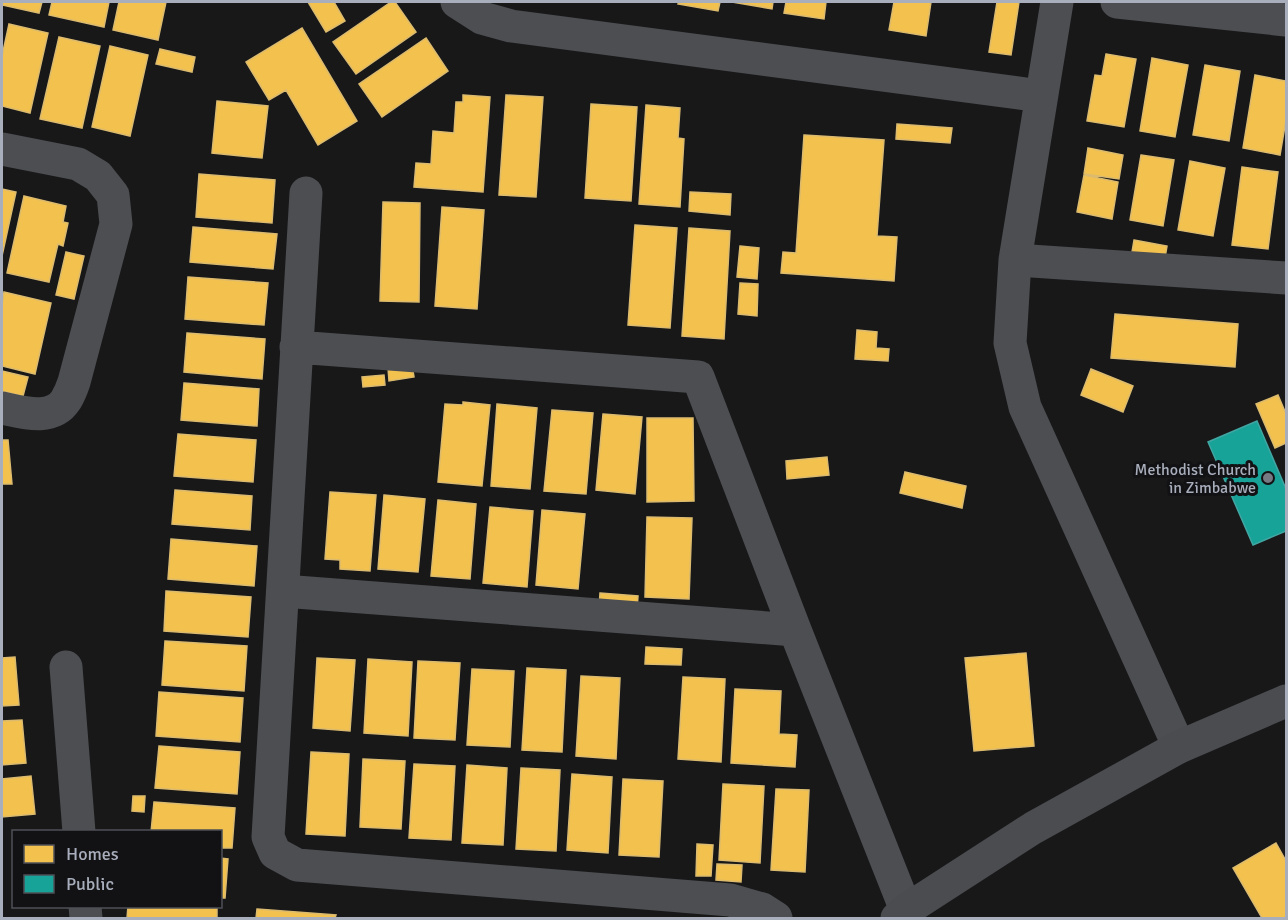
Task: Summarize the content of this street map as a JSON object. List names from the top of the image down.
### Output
{
  "places": ["Methodist Church in Zimbabwe"],
  "legend": ["Homes", "Public"]
}
